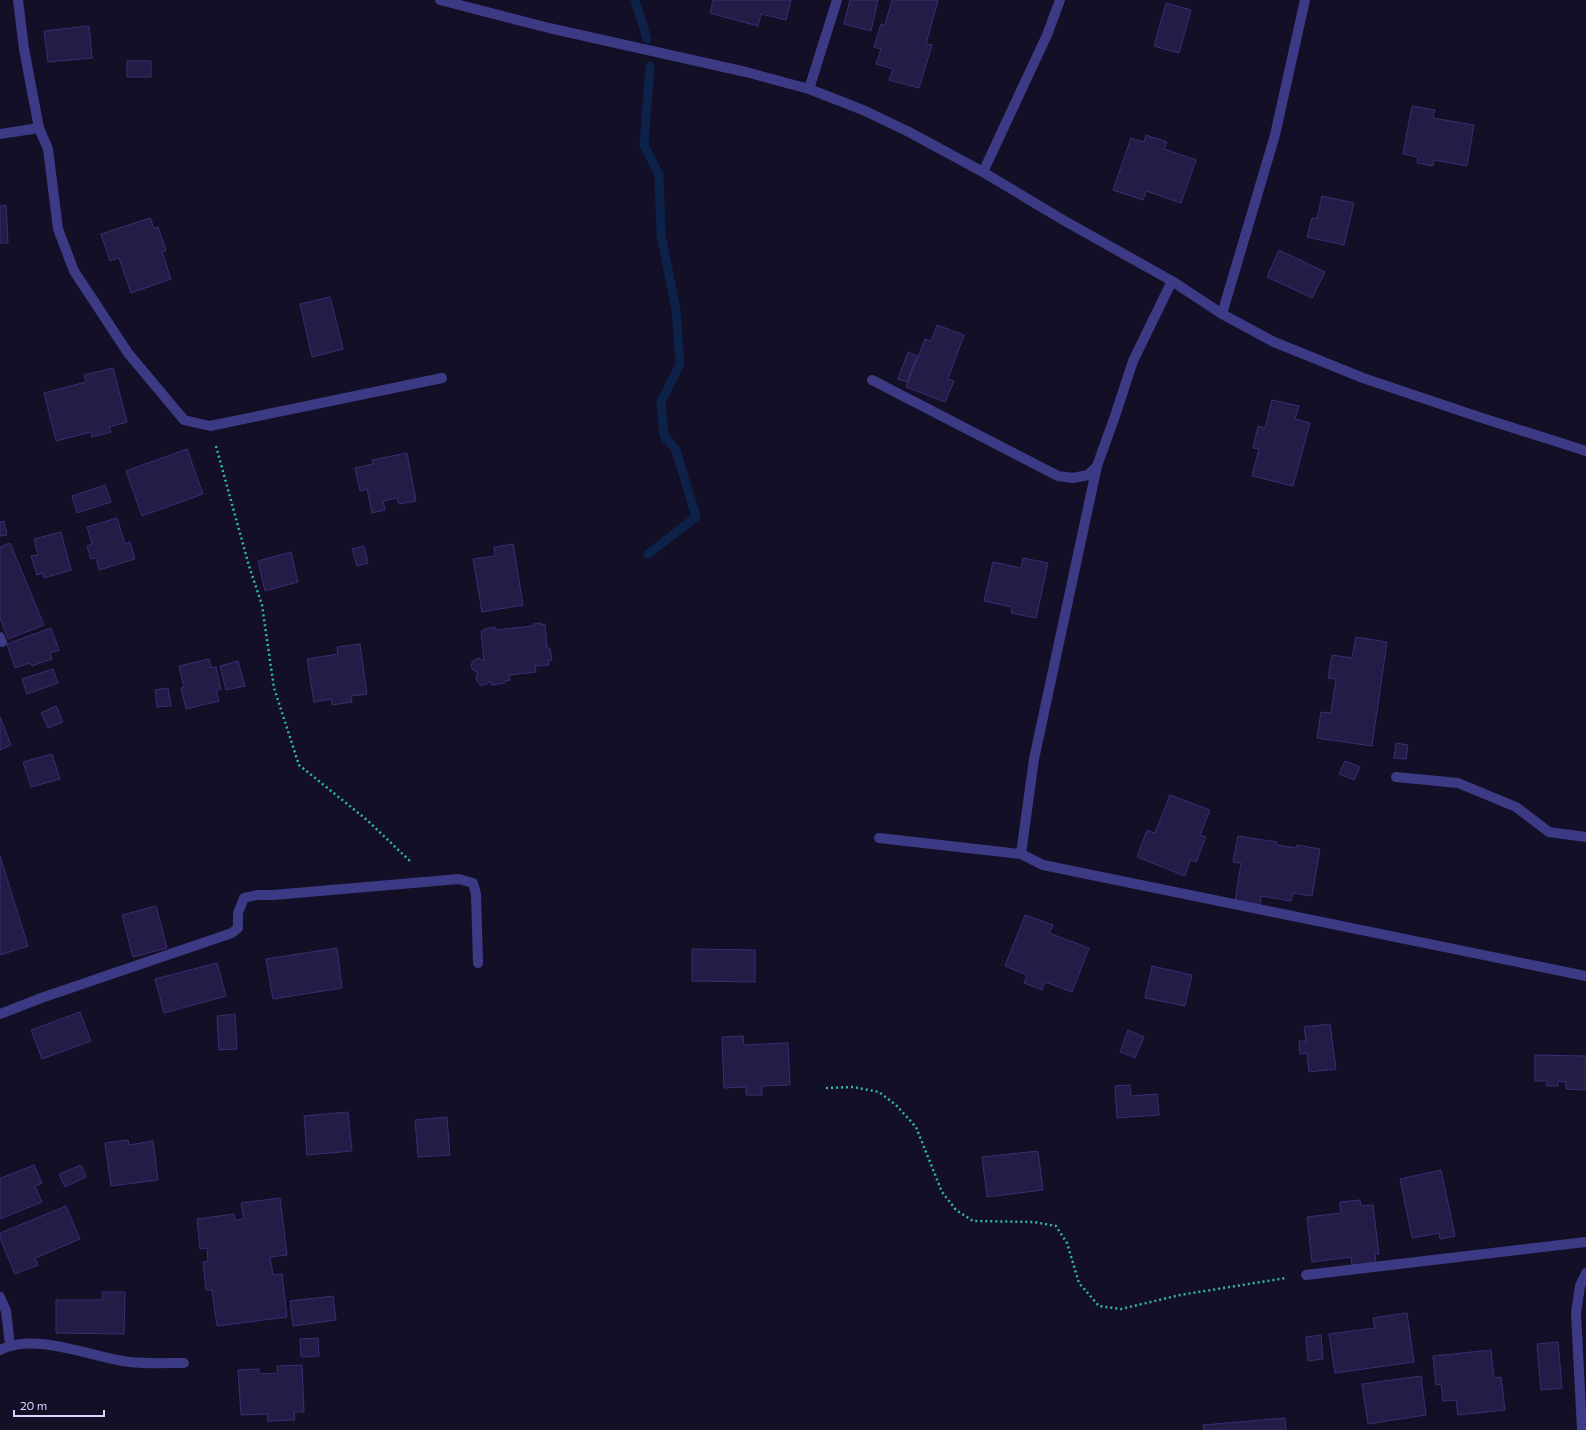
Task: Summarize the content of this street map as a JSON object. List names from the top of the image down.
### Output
{
  "scale_bar": "20 m"
}
